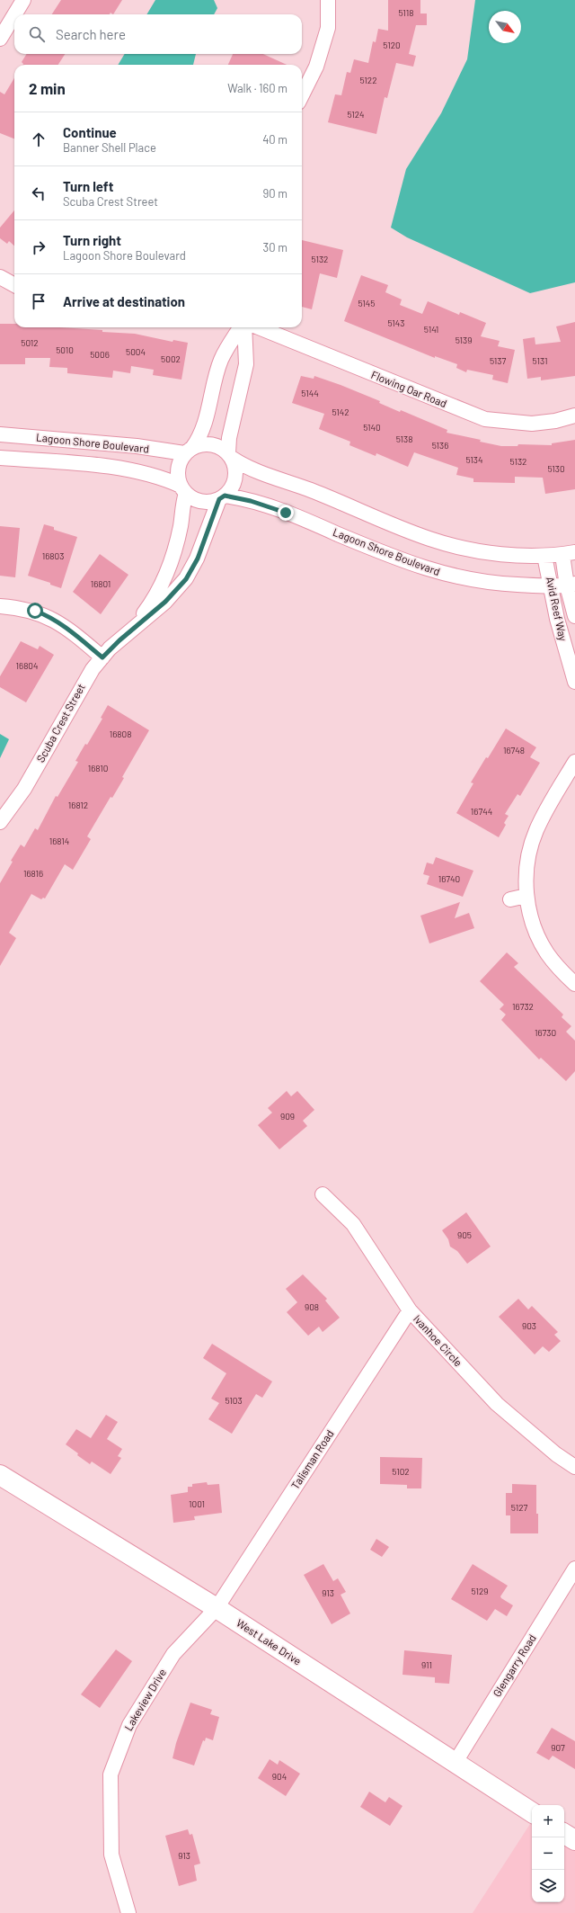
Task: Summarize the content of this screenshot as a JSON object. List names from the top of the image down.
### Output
{
  "streets": {
    "street": [
      "Flowing Oar Road",
      "Lagoon Shore Boulevard",
      "Avid Reef Way",
      "Scuba Crest Street",
      "Ivanhoe Circle",
      "Talisman Road",
      "West Lake Drive",
      "Glengarry Road",
      "Lakeview Drive"
    ]
  },
  "crossings": [
    ["Lagoon Shore Boulevard", "Avid Reef Way"],
    ["Lagoon Shore Boulevard", "Scuba Crest Street"],
    ["Ivanhoe Circle", "Talisman Road"],
    ["Talisman Road", "West Lake Drive"],
    ["Talisman Road", "Lakeview Drive"],
    ["West Lake Drive", "Glengarry Road"],
    ["West Lake Drive", "Lakeview Drive"]
  ],
  "house_numbers": [
    "5118",
    "5120",
    "5122",
    "5124",
    "5132",
    "5145",
    "5143",
    "5141",
    "5139",
    "5012",
    "5010",
    "5004",
    "5006",
    "5002",
    "5137",
    "5131",
    "5144",
    "5142",
    "5140",
    "5138",
    "5136",
    "5134",
    "5132",
    "5130",
    "16803",
    "16801",
    "16804",
    "16808",
    "16748",
    "16810",
    "16812",
    "16744",
    "16814",
    "16816",
    "16740",
    "16732",
    "16730",
    "909",
    "905",
    "908",
    "903",
    "5103",
    "5102",
    "1001",
    "5127",
    "5129",
    "913",
    "911",
    "907",
    "904",
    "913"
  ],
  "north": "bottom right",
  "page": {
    "search": "Search here",
    "heading": ["2 min", "Walk · 160 m"],
    "list": [
      ["Continue", "Banner Shell Place", "40 m"],
      ["Turn left", "Scuba Crest Street", "90 m"],
      ["Turn right", "Lagoon Shore Boulevard", "30 m"],
      "Arrive at destination"
    ],
    "map_buttons": ["+", "−"]
  }
}
